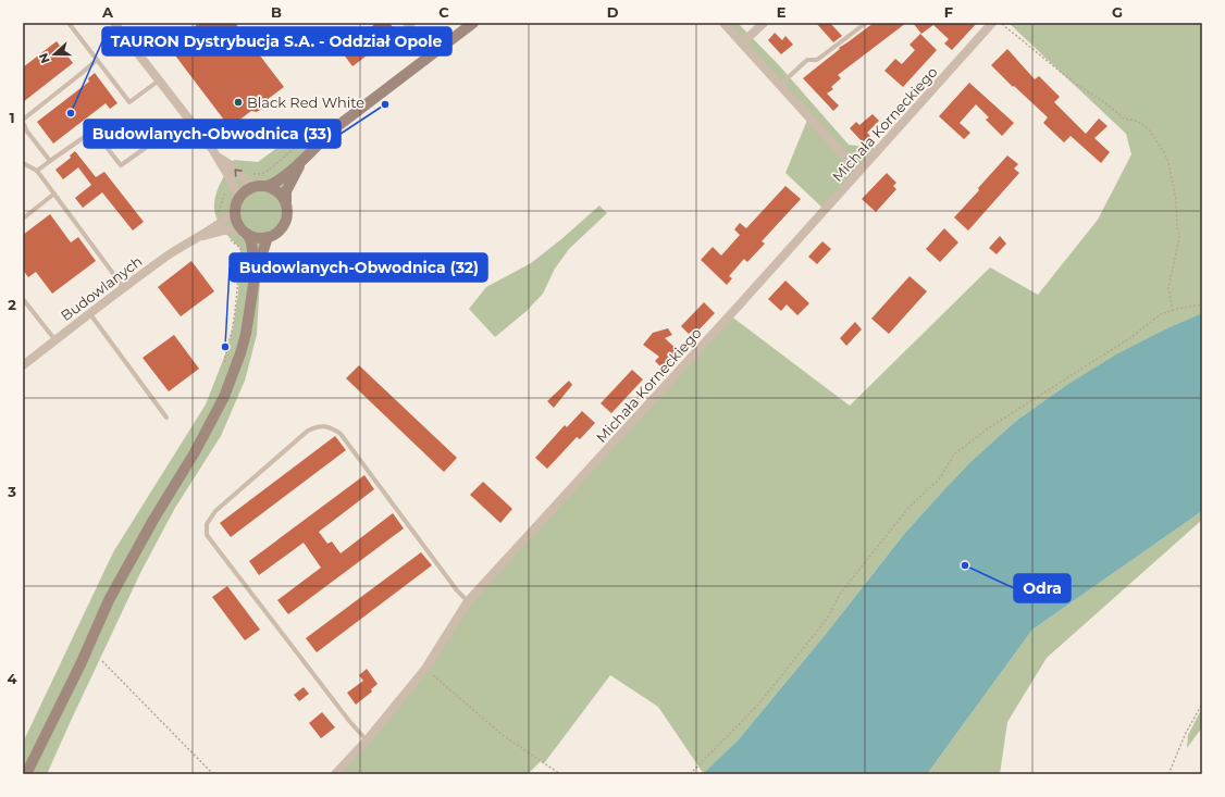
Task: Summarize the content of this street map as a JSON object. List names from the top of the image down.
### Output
{
  "streets": {
    "street": ["Michała Korneckiego", "Budowlanych"]
  },
  "places": [
    "Black Red White",
    "Budowlanych-Obwodnica (33)",
    "TAURON Dystrybucja S.A. - Oddział Opole",
    "Budowlanych-Obwodnica (32)",
    "Odra"
  ],
  "north": "left",
  "grid": {
    "columns": [
      "A",
      "B",
      "C",
      "D",
      "E",
      "F",
      "G"
    ],
    "rows": [
      "1",
      "2",
      "3",
      "4"
    ]
  }
}
